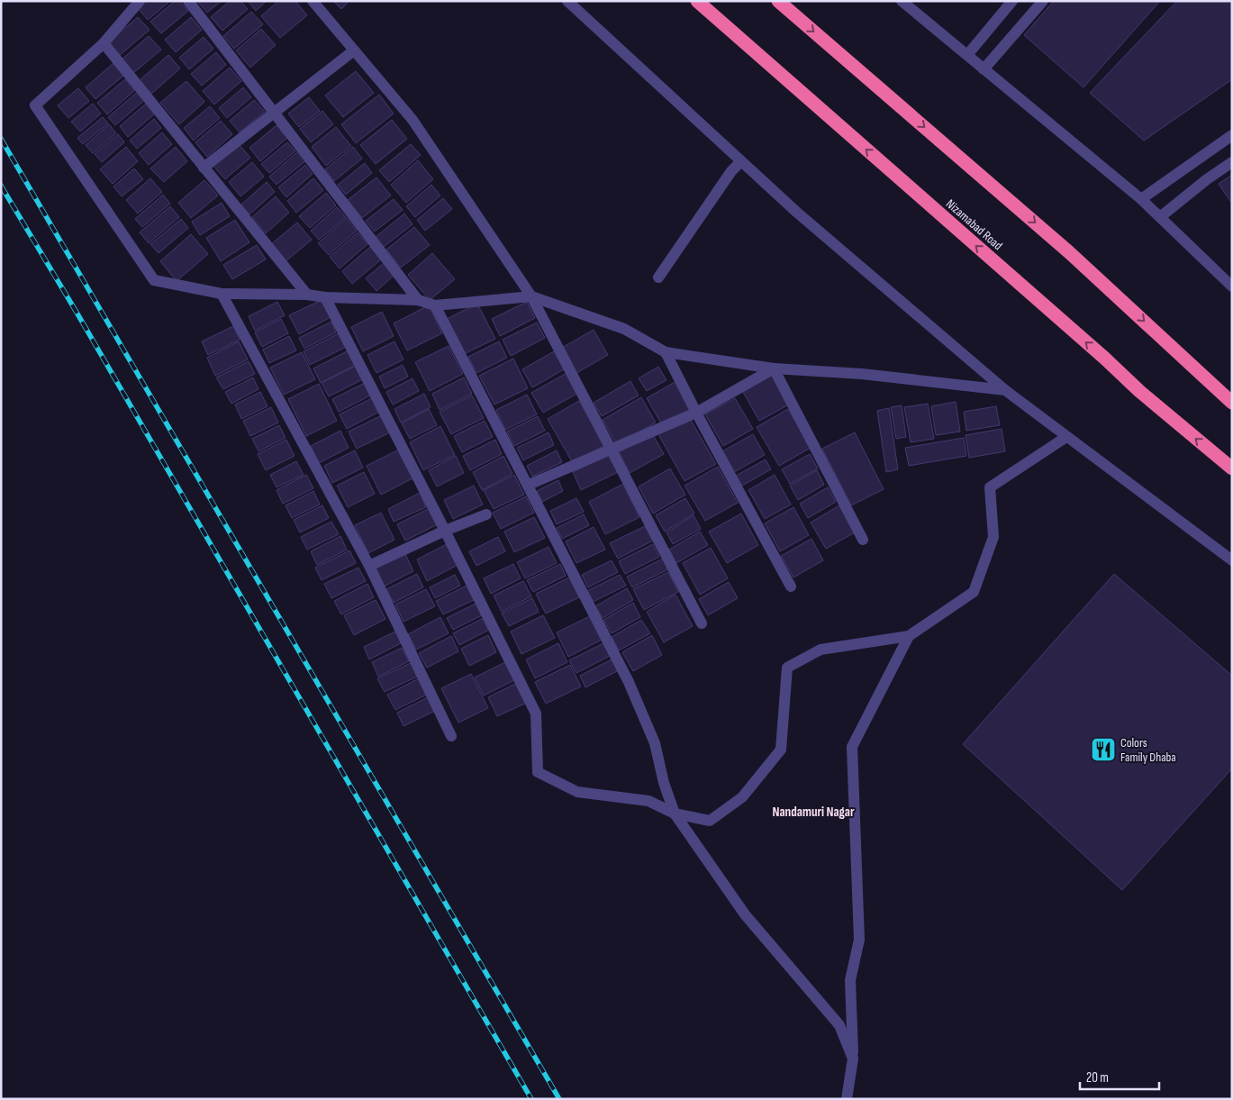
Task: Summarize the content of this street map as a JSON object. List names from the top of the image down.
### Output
{
  "streets": {
    "highway": ["Nizamabad Road"]
  },
  "districts": ["Nandamuri Nagar"],
  "places": {
    "restaurant": ["Colors Family Dhaba"]
  },
  "scale_bar": "20 m"
}
